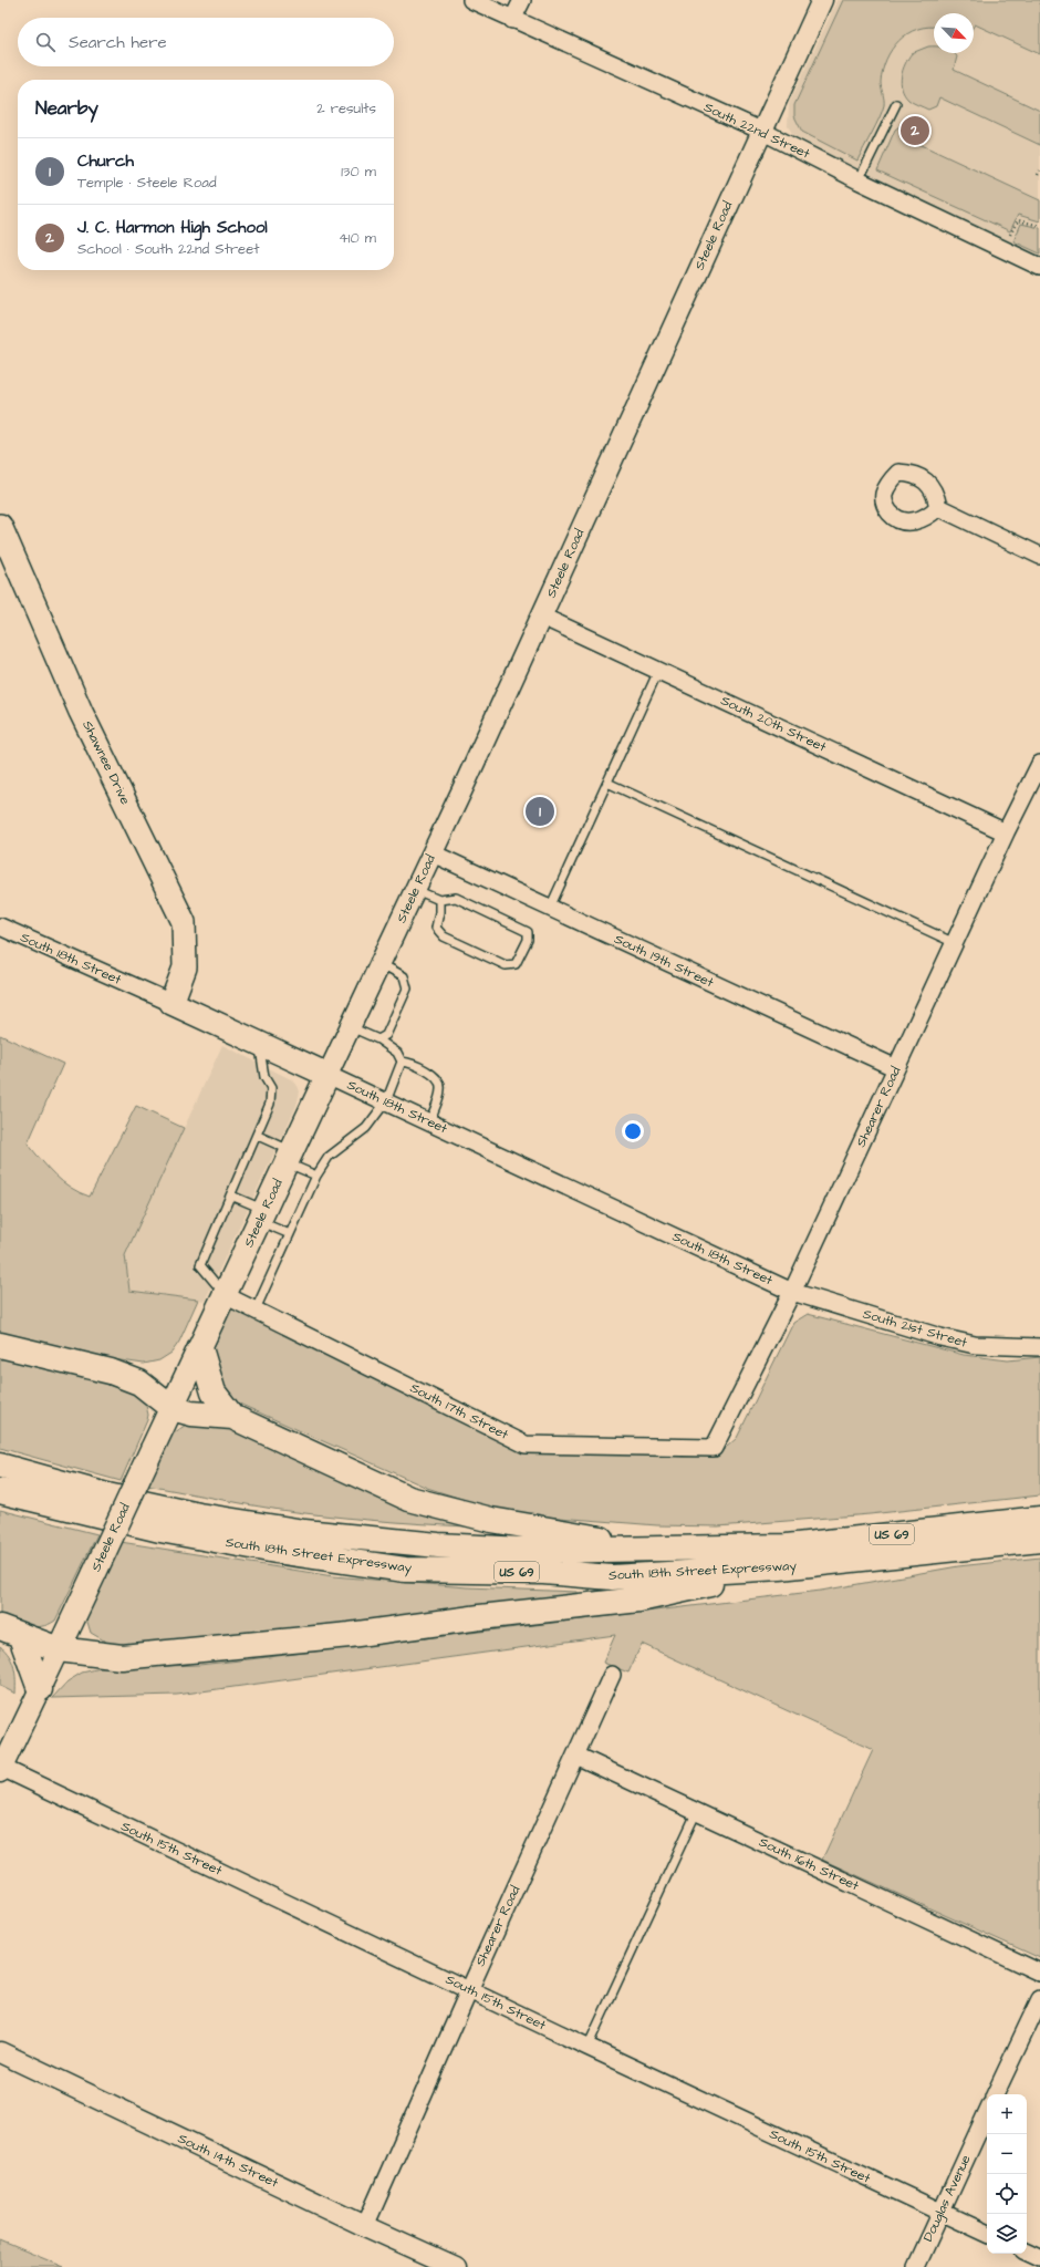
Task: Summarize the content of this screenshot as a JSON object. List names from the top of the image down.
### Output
{
  "streets": {
    "highway": ["US 69", "South 18th Street Expressway"],
    "main road": ["Steele Road", "Shawnee Drive", "South 18th Street"],
    "street": [
      "South 22nd Street",
      "South 20th Street",
      "South 19th Street",
      "Shearer Road",
      "South 21st Street",
      "South 17th Street",
      "South 15th Street",
      "South 16th Street",
      "South 14th Street",
      "Douglas Avenue"
    ]
  },
  "crossings": [
    ["South 22nd Street", "Steele Road"],
    ["Steele Road", "South 20th Street"],
    ["Steele Road", "South 18th Street"],
    ["Steele Road", "South 19th Street"],
    ["Steele Road", "South 17th Street"],
    ["Steele Road", "South 15th Street"],
    ["South 20th Street", "Shearer Road"],
    ["Shawnee Drive", "South 18th Street"],
    ["South 18th Street", "Shearer Road"],
    ["South 18th Street", "South 21st Street"],
    ["South 19th Street", "Shearer Road"],
    ["Shearer Road", "South 21st Street"],
    ["Shearer Road", "South 17th Street"],
    ["Shearer Road", "South 15th Street"],
    ["Shearer Road", "South 16th Street"],
    ["Shearer Road", "South 14th Street"],
    ["South 15th Street", "Douglas Avenue"]
  ],
  "north": "bottom right",
  "page": {
    "search": "Search here",
    "heading": ["Nearby", "2 results"],
    "pins": ["2", "1"],
    "list": [
      {
        "mark": "1",
        "name": "Church",
        "note": "Temple · Steele Road",
        "value": "130 m"
      },
      {
        "mark": "2",
        "name": "J. C. Harmon High School",
        "note": "School · South 22nd Street",
        "value": "410 m"
      }
    ],
    "map_buttons": ["+", "−"]
  }
}
